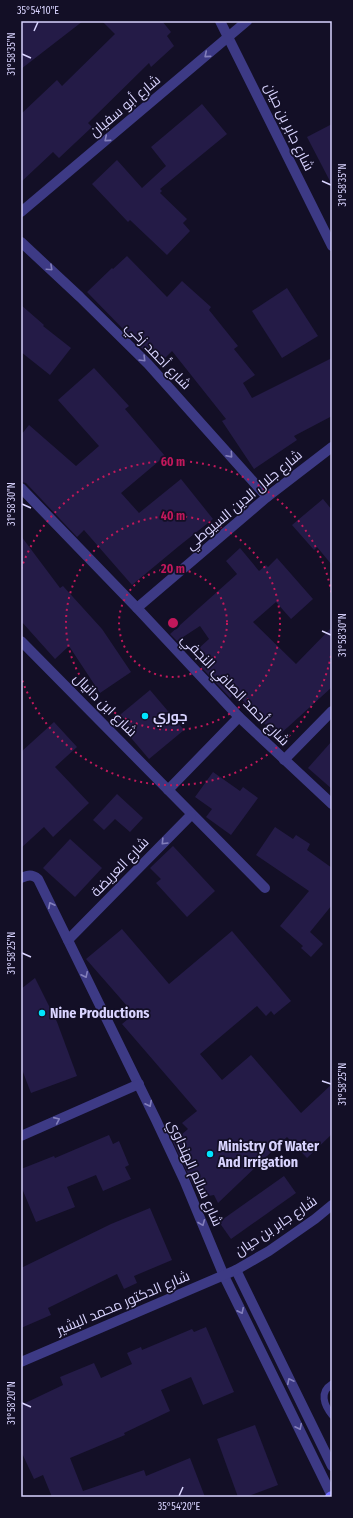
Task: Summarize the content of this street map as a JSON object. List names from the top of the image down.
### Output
{
  "streets": {
    "street": [
      "شارع أبو سفيان",
      "شارع جابر بن حيان",
      "شارع أحمد زكي",
      "شارع جلال الدين السيوطي",
      "شارع أحمد الصافي النجفي",
      "شارع ابن دانيال",
      "شارع العريضة",
      "شارع سالم الهنداوي",
      "شارع الدكتور محمد البشير"
    ]
  },
  "crossings": [
    ["شارع أبو سفيان", "شارع جابر بن حيان"],
    ["شارع جابر بن حيان", "شارع الدكتور محمد البشير"],
    ["شارع أحمد زكي", "شارع جلال الدين السيوطي"],
    ["شارع جلال الدين السيوطي", "شارع أحمد الصافي النجفي"],
    ["شارع ابن دانيال", "شارع العريضة"],
    ["شارع العريضة", "شارع سالم الهنداوي"],
    ["شارع سالم الهنداوي", "شارع الدكتور محمد البشير"]
  ],
  "one_way": ["شارع أبو سفيان", "شارع أحمد زكي", "شارع العريضة"],
  "places": ["جوري", "Nine Productions", "Ministry Of Water And Irrigation"],
  "coordinates": [
    "35°54'10\"E",
    "31°58'35\"N",
    "31°58'30\"N",
    "31°58'25\"N",
    "31°58'20\"N",
    "35°54'20\"E"
  ],
  "rings": ["60 m", "40 m", "20 m"]
}
